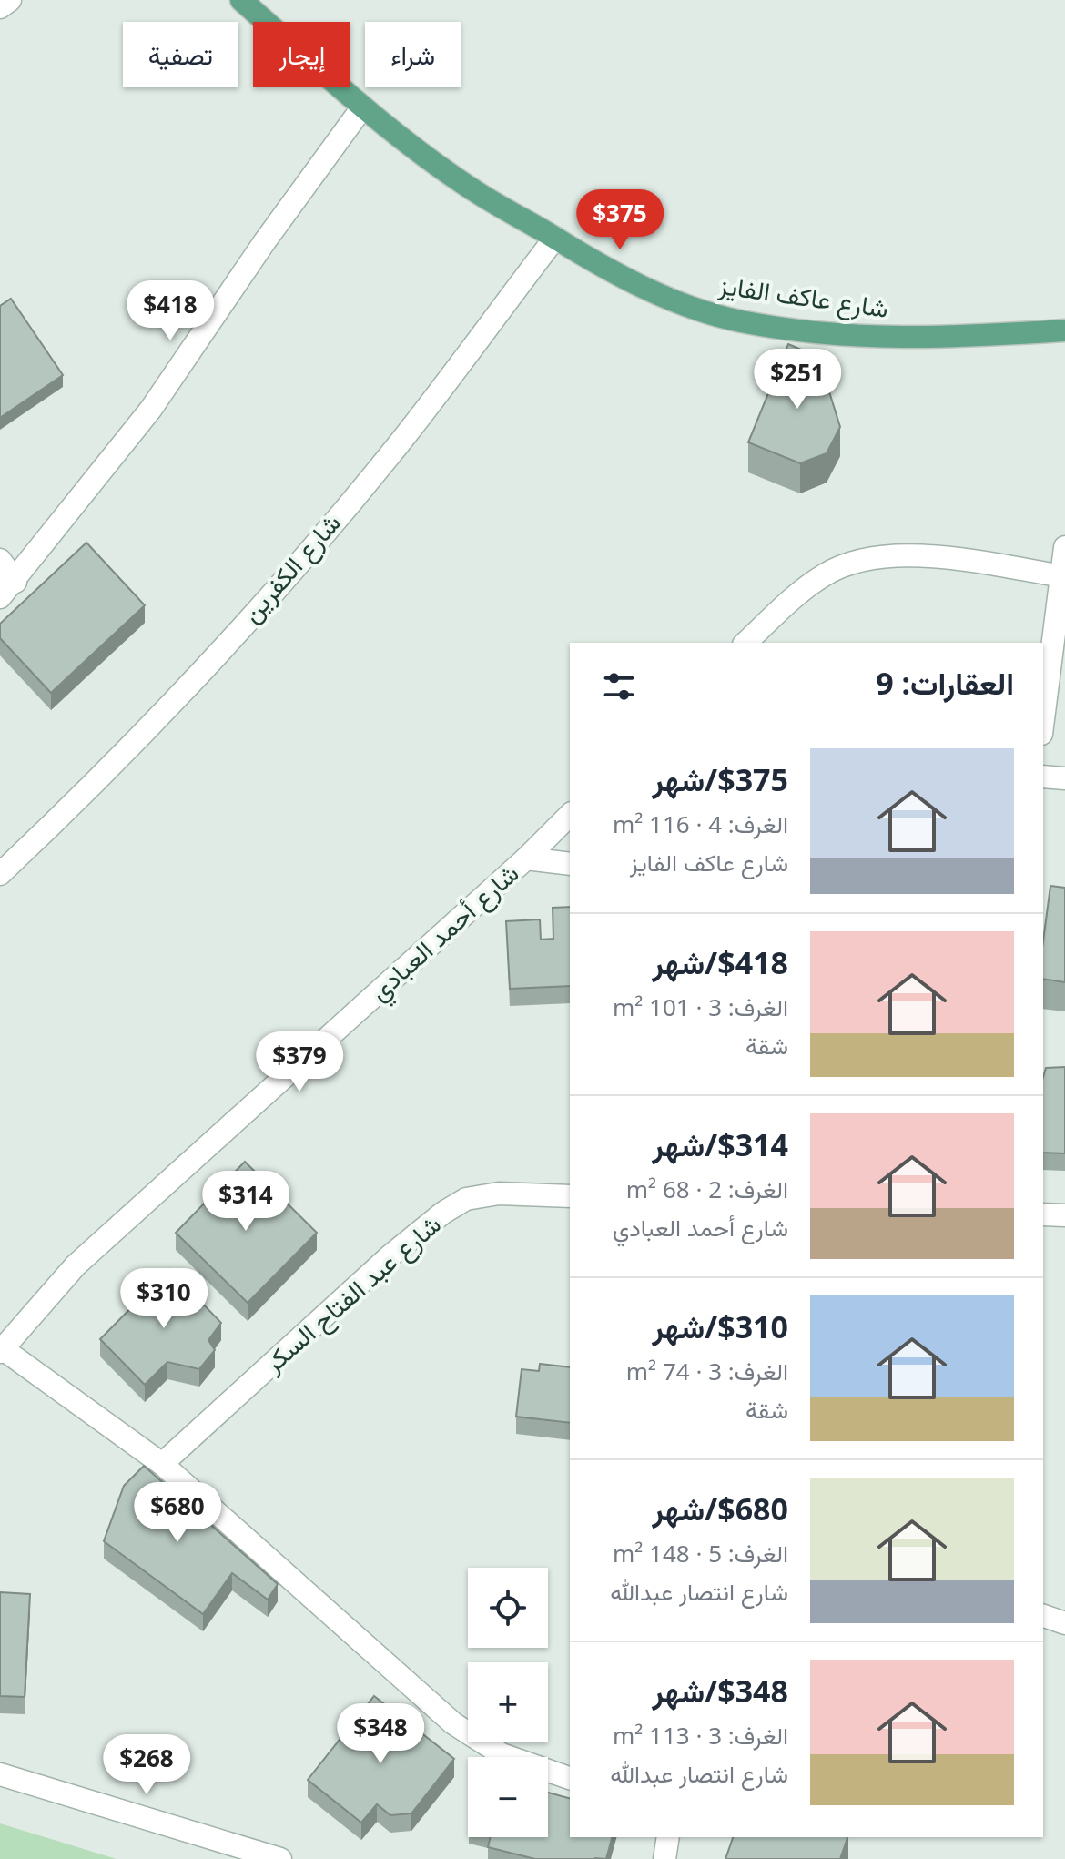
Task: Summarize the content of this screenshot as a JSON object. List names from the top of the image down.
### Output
{
  "streets": {
    "main road": ["شارع عاكف الفايز"],
    "street": ["شارع الكفرين", "شارع أحمد العبادي", "شارع عبد الفتاح السكر"]
  },
  "crossings": [
    ["شارع عاكف الفايز", "شارع الكفرين"]
  ],
  "page": {
    "chip": ["شراء", "إيجار", "تصفية"],
    "price": [
      "$375",
      "$418",
      "$251",
      "$379",
      "$314",
      "$310",
      "$680",
      "$348",
      "$268"
    ],
    "heading": "العقارات: 9",
    "list": [
      {
        "name": "$375/شهر",
        "note": "الغرف: 4 · 116 m² · شارع عاكف الفايز"
      },
      {
        "name": "$418/شهر",
        "note": "الغرف: 3 · 101 m² · شقة"
      },
      {
        "name": "$314/شهر",
        "note": "الغرف: 2 · 68 m² · شارع أحمد العبادي"
      },
      {
        "name": "$310/شهر",
        "note": "الغرف: 3 · 74 m² · شقة"
      },
      {
        "name": "$680/شهر",
        "note": "الغرف: 5 · 148 m² · شارع انتصار عبدالله"
      },
      {
        "name": "$348/شهر",
        "note": "الغرف: 3 · 113 m² · شارع انتصار عبدالله"
      }
    ],
    "map_buttons": ["+", "−"]
  }
}
